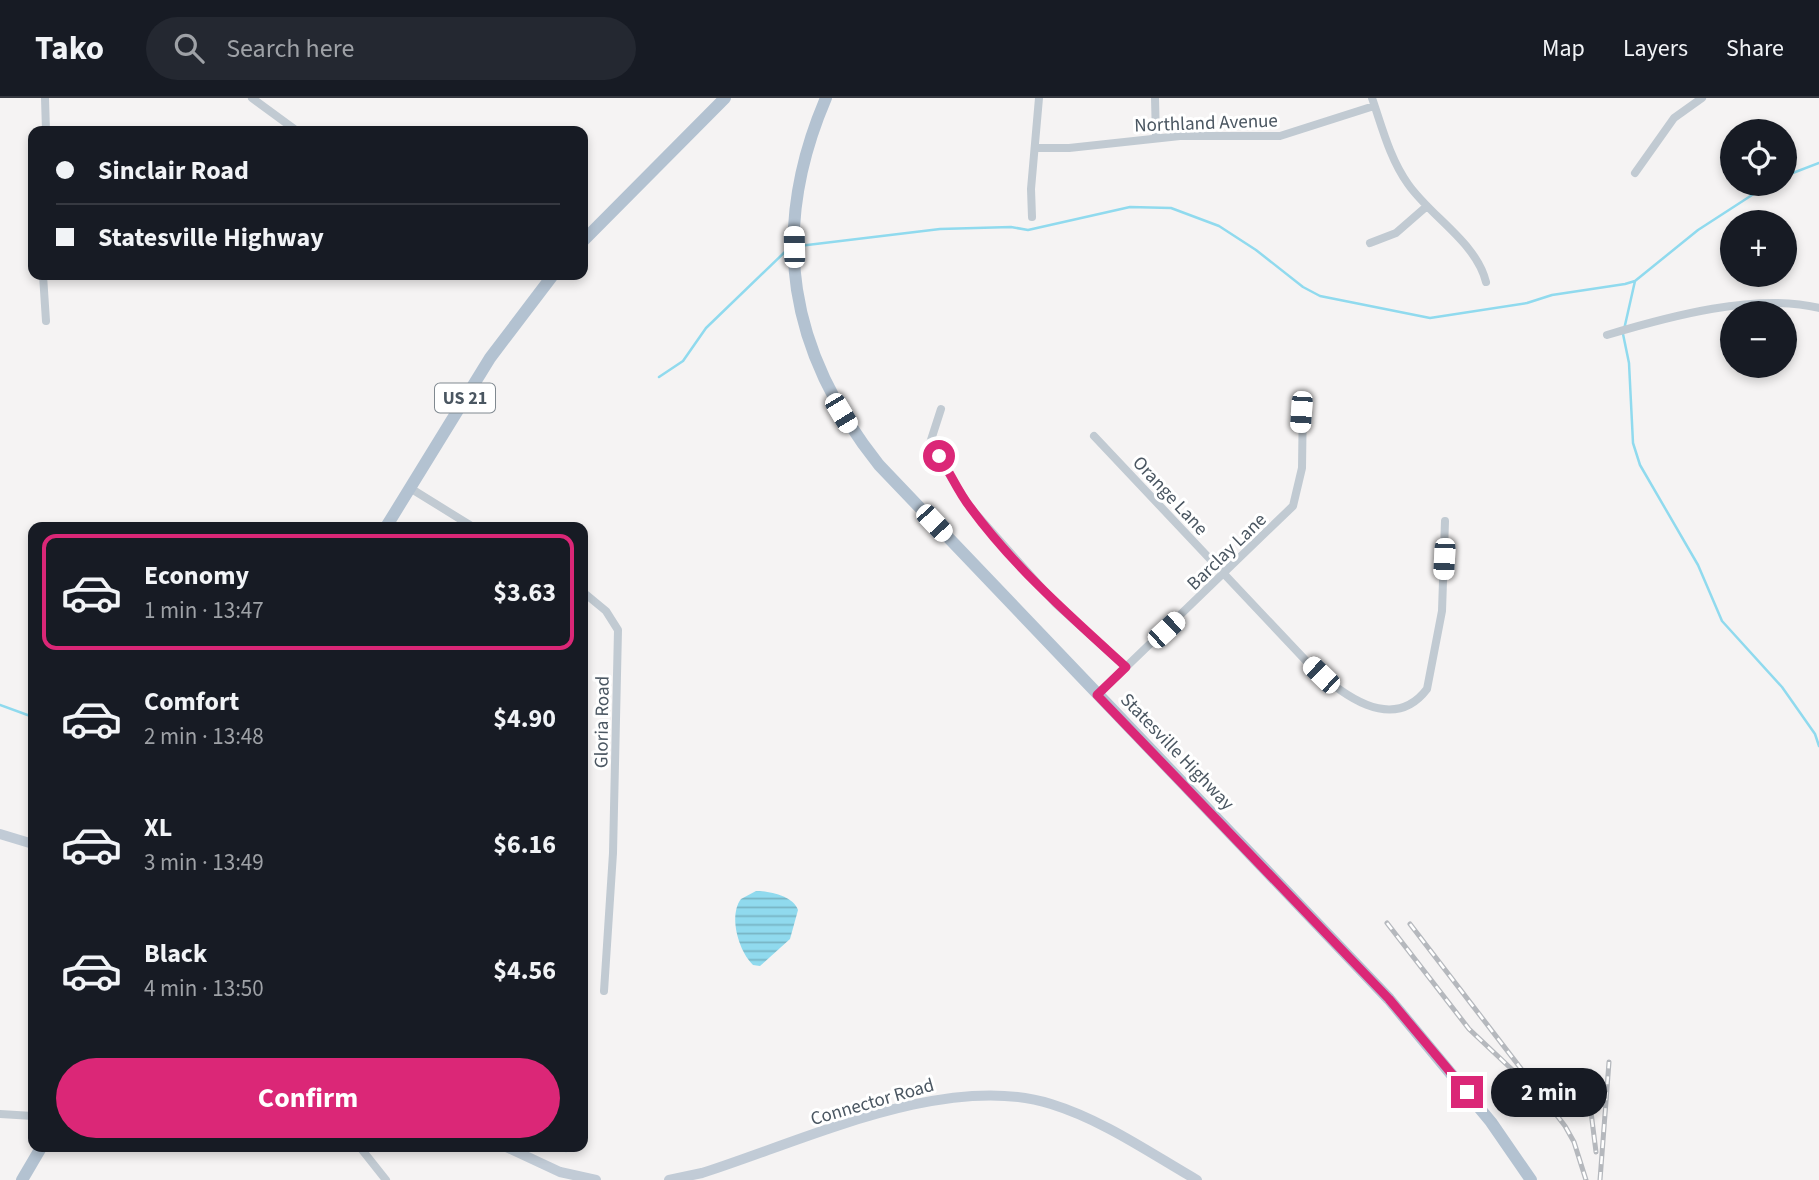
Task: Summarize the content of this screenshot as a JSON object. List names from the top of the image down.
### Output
{
  "streets": {
    "main road": ["US 21", "Statesville Highway"],
    "street": [
      "Northland Avenue",
      "Orange Lane",
      "Barclay Lane",
      "Gloria Road",
      "Connector Road"
    ]
  },
  "crossings": [
    ["Orange Lane", "Barclay Lane"],
    ["Barclay Lane", "Statesville Highway"]
  ],
  "page": {
    "header": "Tako",
    "search": "Search here",
    "nav": ["Map", "Layers", "Share"],
    "map_buttons": ["+", "−"],
    "banner": ["Sinclair Road", "Statesville Highway"],
    "list": [
      {
        "name": "Economy",
        "note": "1 min · 13:47",
        "value": "$3.63"
      },
      {
        "name": "Comfort",
        "note": "2 min · 13:48",
        "value": "$4.90"
      },
      {
        "name": "XL",
        "note": "3 min · 13:49",
        "value": "$6.16"
      },
      {
        "name": "Black",
        "note": "4 min · 13:50",
        "value": "$4.56"
      }
    ],
    "buttons": "Confirm",
    "bubble": "2 min"
  }
}
